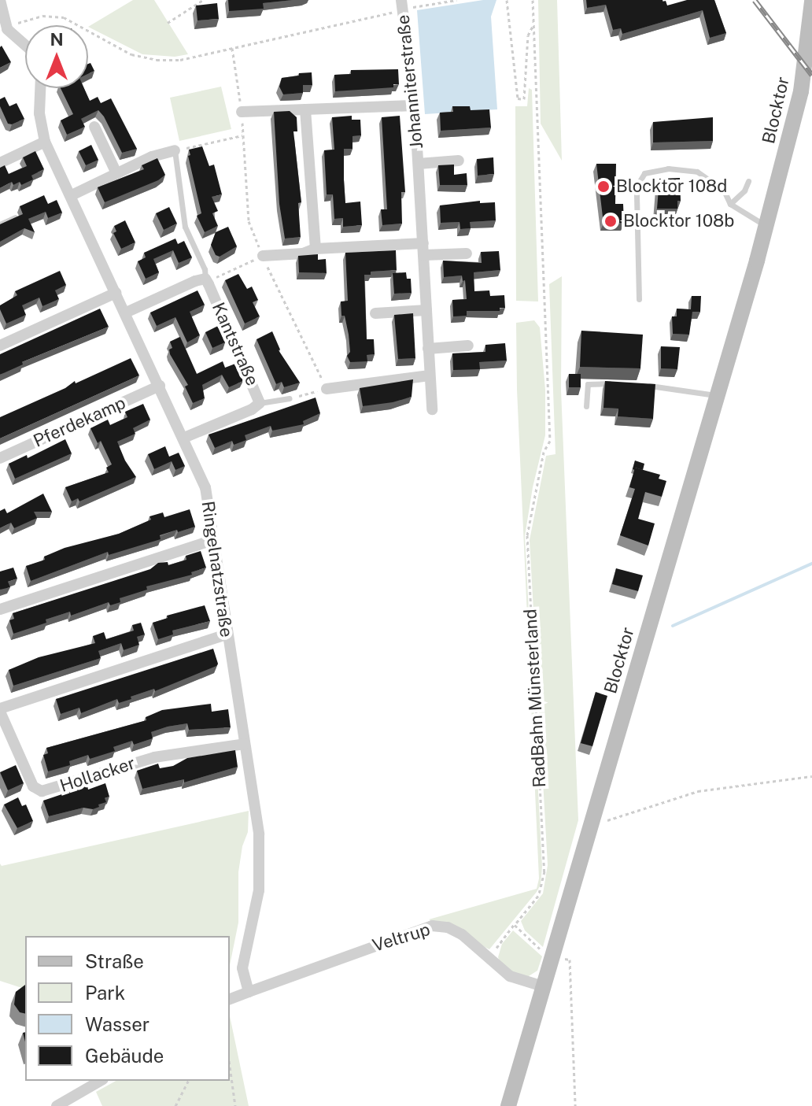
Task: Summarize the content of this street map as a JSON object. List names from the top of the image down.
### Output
{
  "streets": {
    "main road": ["Blocktor"],
    "street": [
      "Johanniterstraße",
      "Kantstraße",
      "Pferdekamp",
      "Ringelnatzstraße",
      "Hollacker",
      "Veltrup"
    ],
    "path": ["RadBahn Münsterland"]
  },
  "crossings": [
    ["Blocktor", "Veltrup"],
    ["Kantstraße", "Ringelnatzstraße"],
    ["Pferdekamp", "Ringelnatzstraße"],
    ["Ringelnatzstraße", "Hollacker"],
    ["Ringelnatzstraße", "Veltrup"],
    ["RadBahn Münsterland", "Veltrup"]
  ],
  "places": ["Blocktor 108d", "Blocktor 108b"],
  "legend": [
    "Straße",
    "Park",
    "Wasser",
    "Gebäude"
  ],
  "north": "top"
}
